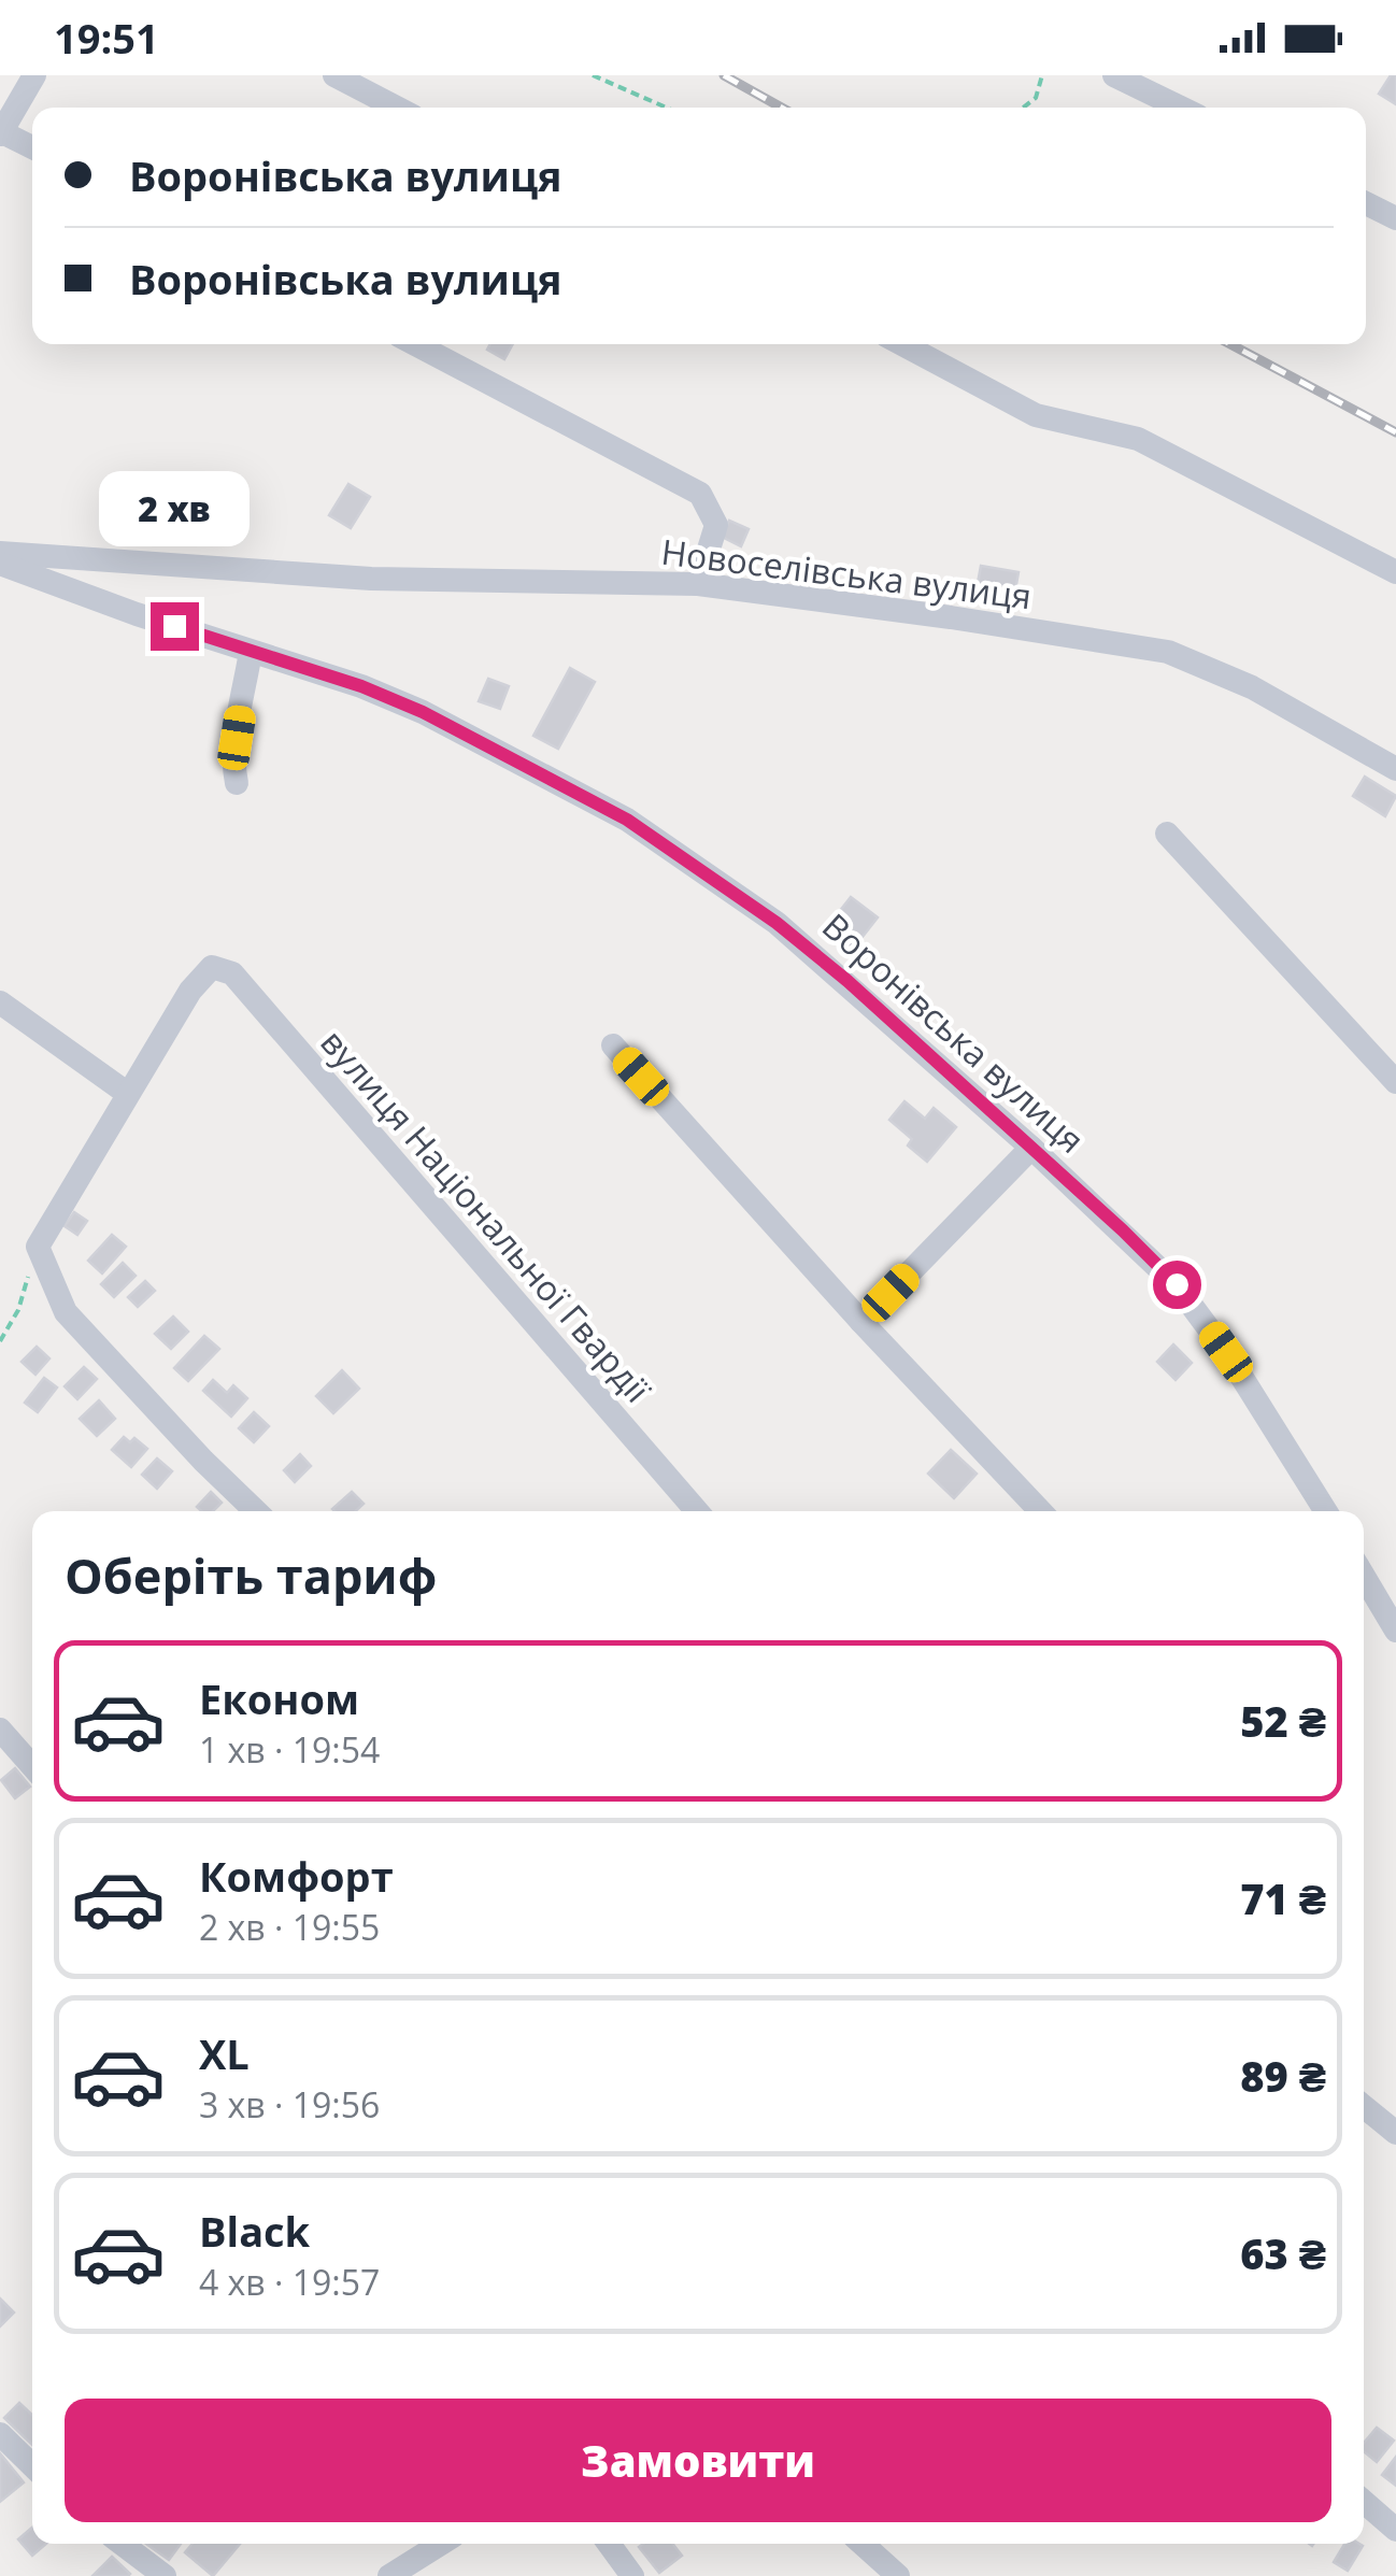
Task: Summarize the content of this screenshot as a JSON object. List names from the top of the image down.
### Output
{
  "streets": {
    "street": ["Новоселівська вулиця", "Воронівська вулиця", "вулиця Національної Гвардії"]
  },
  "page": {
    "status": "19:51",
    "banner": ["Воронівська вулиця", "Воронівська вулиця"],
    "bubble": "2 хв",
    "heading": "Оберіть тариф",
    "list": [
      {
        "name": "Економ",
        "note": "1 хв · 19:54",
        "value": "52 ₴"
      },
      {
        "name": "Комфорт",
        "note": "2 хв · 19:55",
        "value": "71 ₴"
      },
      {
        "name": "XL",
        "note": "3 хв · 19:56",
        "value": "89 ₴"
      },
      {
        "name": "Black",
        "note": "4 хв · 19:57",
        "value": "63 ₴"
      }
    ],
    "buttons": "Замовити"
  }
}
